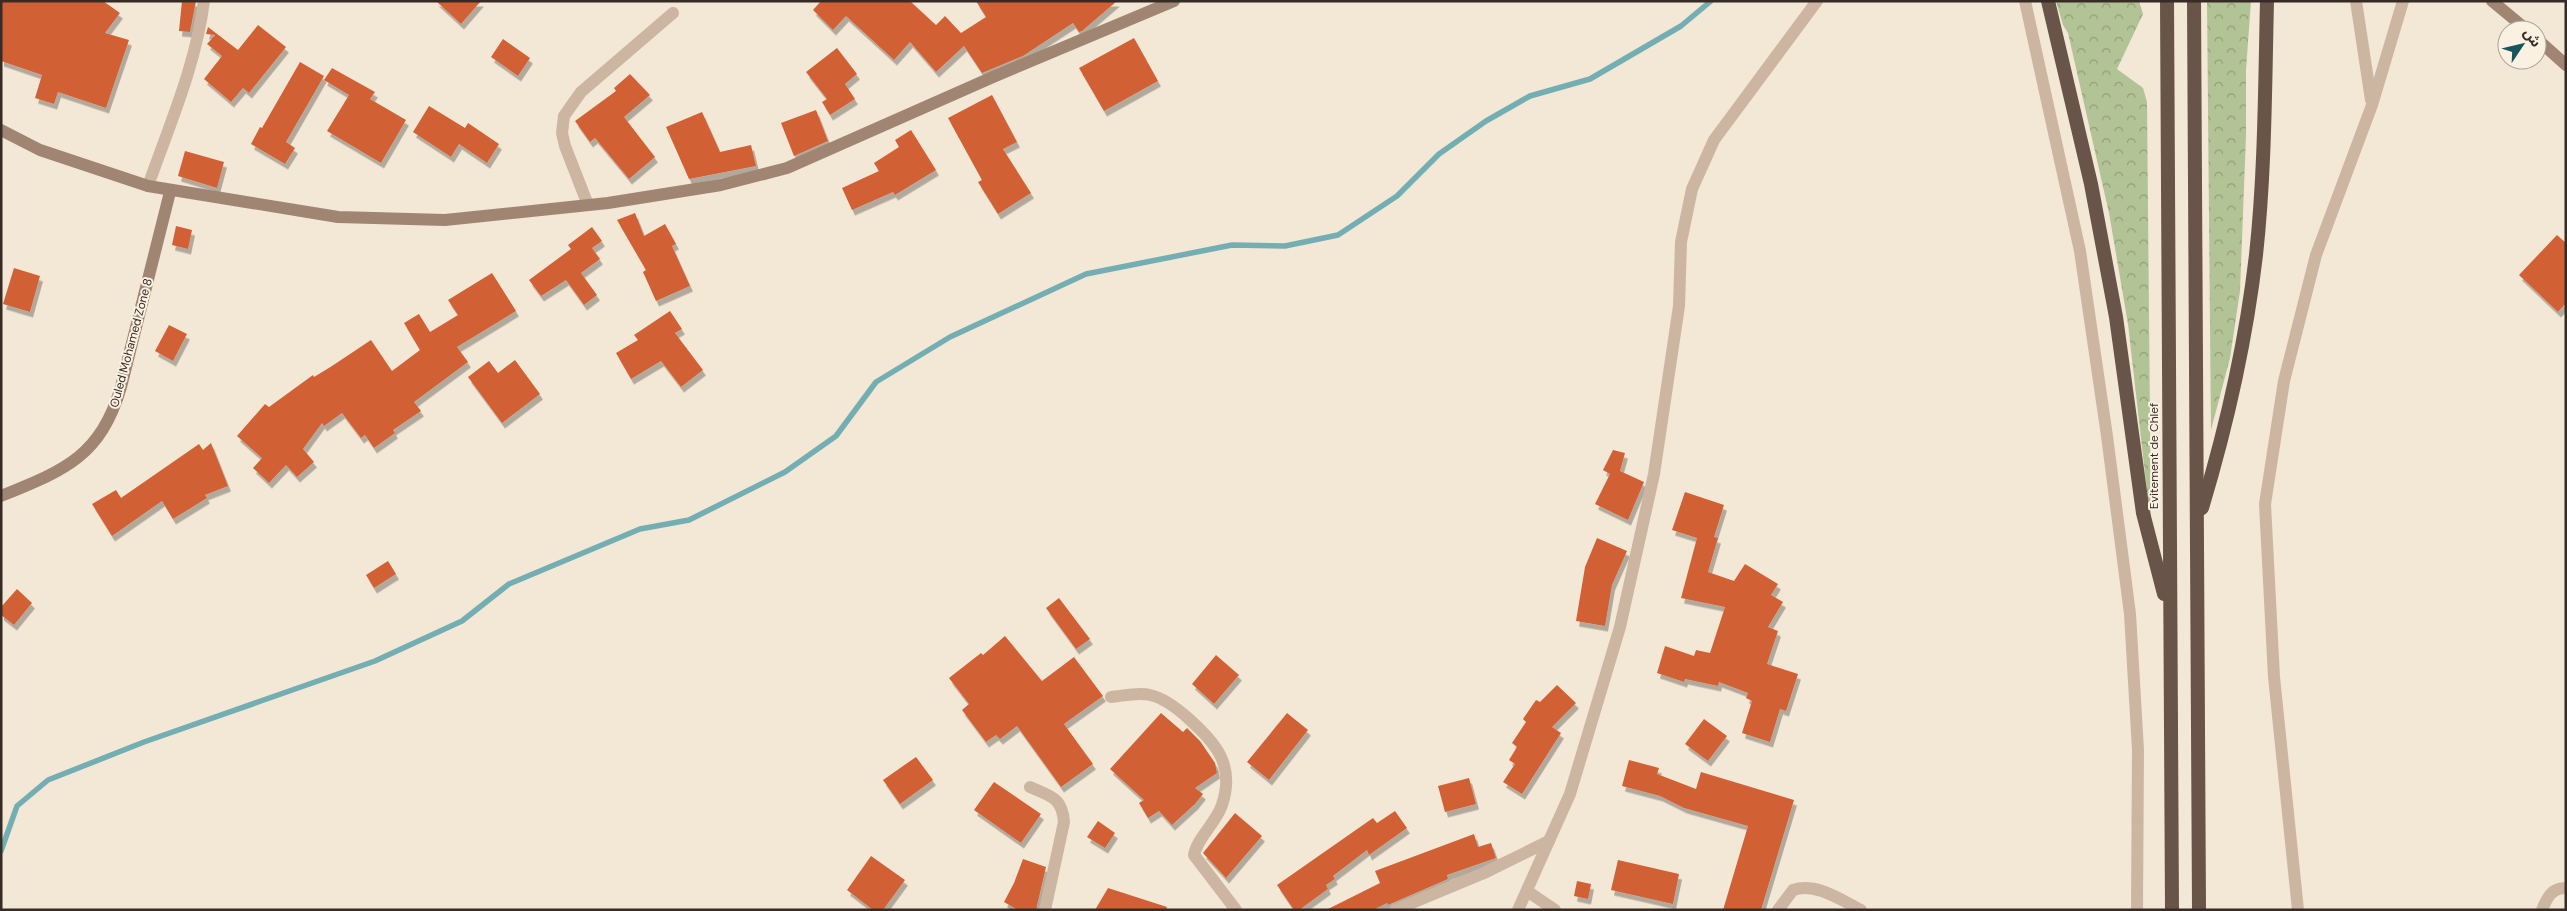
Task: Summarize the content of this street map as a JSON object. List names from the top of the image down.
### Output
{
  "streets": {
    "highway": ["Evitement de Chlef"],
    "main road": ["Ouled Mohamed Zone 8"]
  },
  "north": "top right"
}
